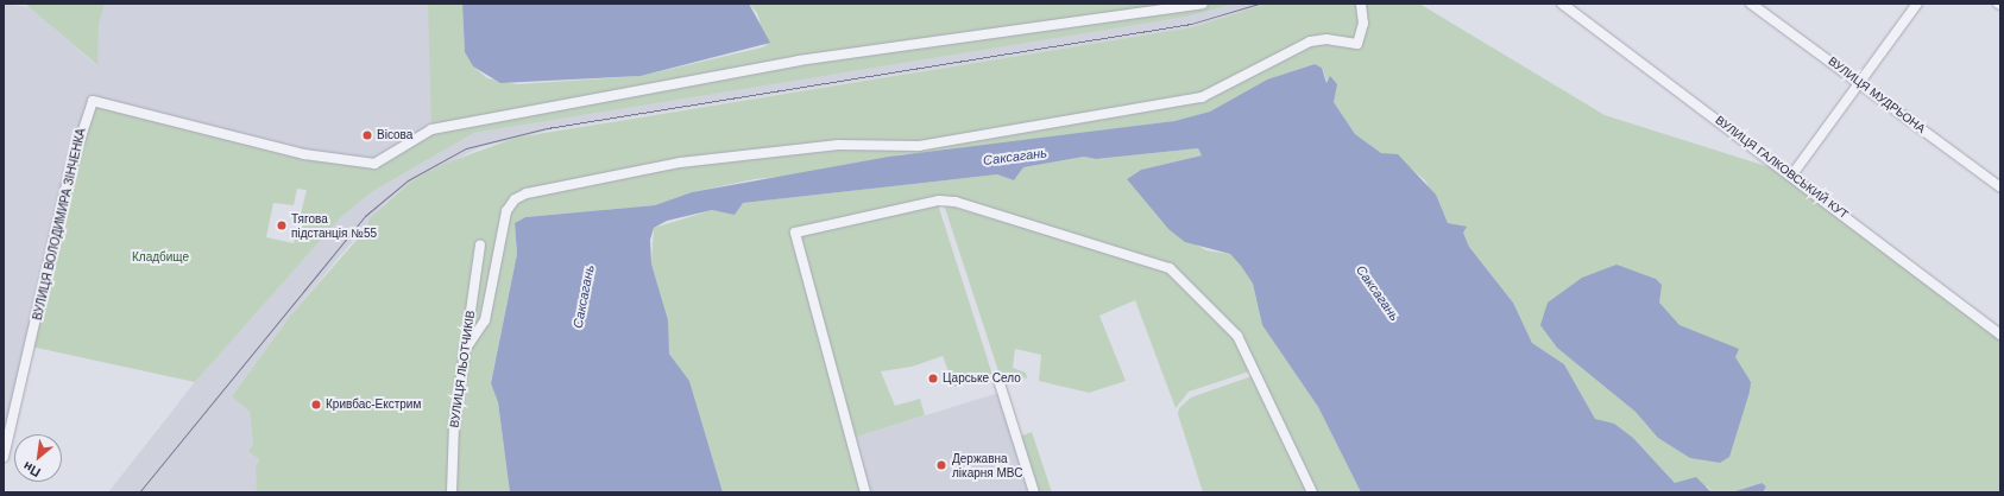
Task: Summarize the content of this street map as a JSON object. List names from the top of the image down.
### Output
{
  "streets": {
    "street": [
      "ВУЛИЦЯ МУДРЬОНА",
      "ВУЛИЦЯ ГАЛКОВСЬКИЙ КУТ",
      "ВУЛИЦЯ ВОЛОДИМИРА ЗІНЧЕНКА",
      "ВУЛИЦЯ ЛЬОТЧИКІВ"
    ]
  },
  "water": ["Саксагань"],
  "parks": ["Кладбище"],
  "places": [
    "Вісова",
    "Тягова підстанція №55",
    "Царське Село",
    "Кривбас-Екстрим",
    "Державна лікарня МВС"
  ],
  "north": "bottom left"
}
